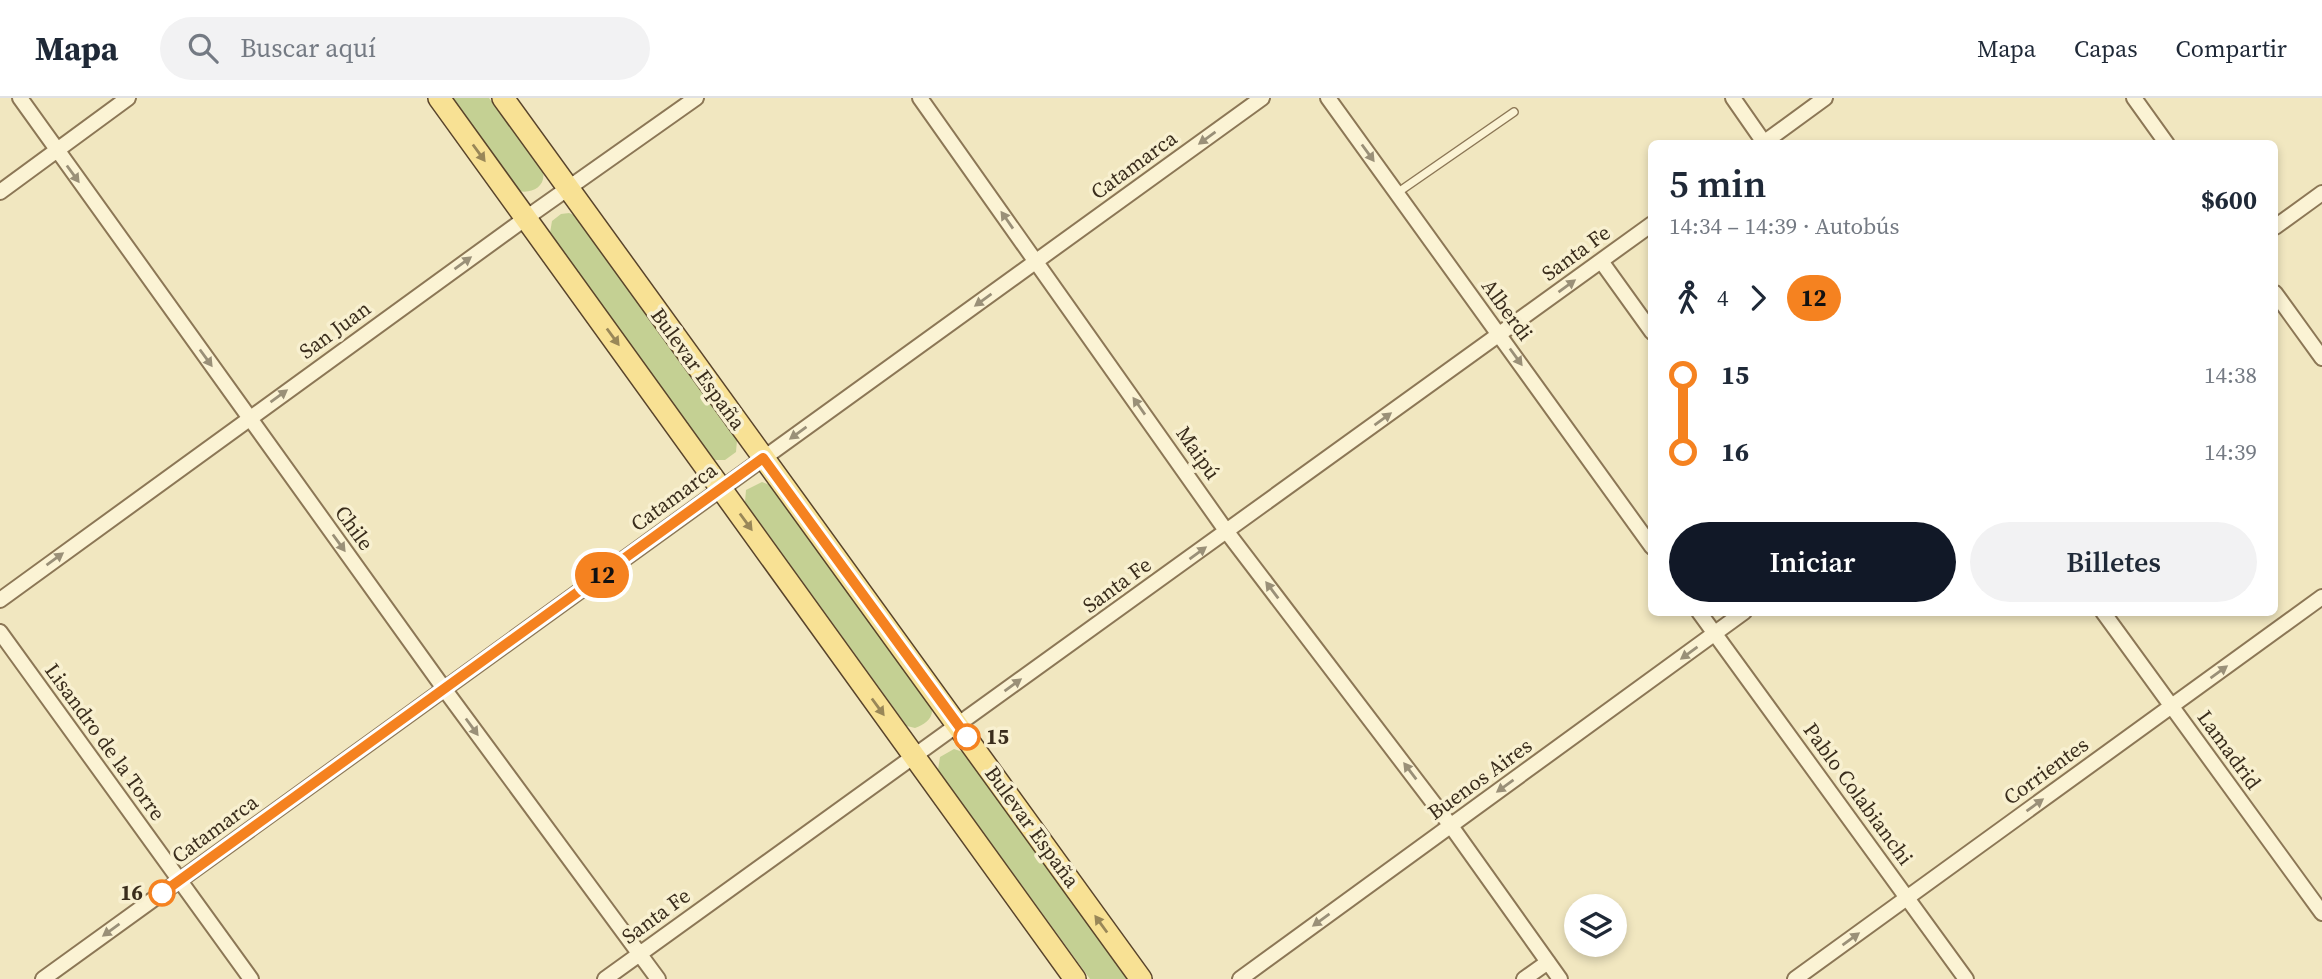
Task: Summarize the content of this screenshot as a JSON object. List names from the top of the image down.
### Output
{
  "streets": {
    "main road": ["Bulevar España"],
    "street": [
      "Catamarca",
      "Santa Fe",
      "Alberdi",
      "San Juan",
      "Maipú",
      "Chile",
      "Lisandro de la Torre",
      "Lamadrid",
      "Corrientes",
      "Buenos Aires",
      "Pablo Colabianchi"
    ]
  },
  "crossings": [
    ["Catamarca", "Bulevar España"],
    ["Catamarca", "Maipú"],
    ["Catamarca", "Chile"],
    ["Catamarca", "Lisandro de la Torre"],
    ["Santa Fe", "Alberdi"],
    ["Santa Fe", "Bulevar España"],
    ["Santa Fe", "Maipú"],
    ["Santa Fe", "Chile"],
    ["San Juan", "Bulevar España"],
    ["San Juan", "Chile"],
    ["Maipú", "Buenos Aires"],
    ["Lamadrid", "Corrientes"],
    ["Corrientes", "Pablo Colabianchi"],
    ["Buenos Aires", "Pablo Colabianchi"]
  ],
  "one_way": [
    "Catamarca",
    "Santa Fe",
    "Alberdi",
    "San Juan",
    "Maipú",
    "Chile",
    "Corrientes",
    "Buenos Aires"
  ],
  "places": ["15", "16"],
  "lines": ["bus line 12"],
  "page": {
    "header": "Mapa",
    "search": "Buscar aquí",
    "nav": ["Mapa", "Capas", "Compartir"],
    "on_map": "12",
    "heading": ["5 min", "14:34 – 14:39 · Autobús", "$600"],
    "legs": ["4", "12"],
    "list": [
      {
        "name": "15",
        "value": "14:38"
      },
      {
        "name": "16",
        "value": "14:39"
      }
    ],
    "buttons": ["Iniciar", "Billetes"]
  }
}
